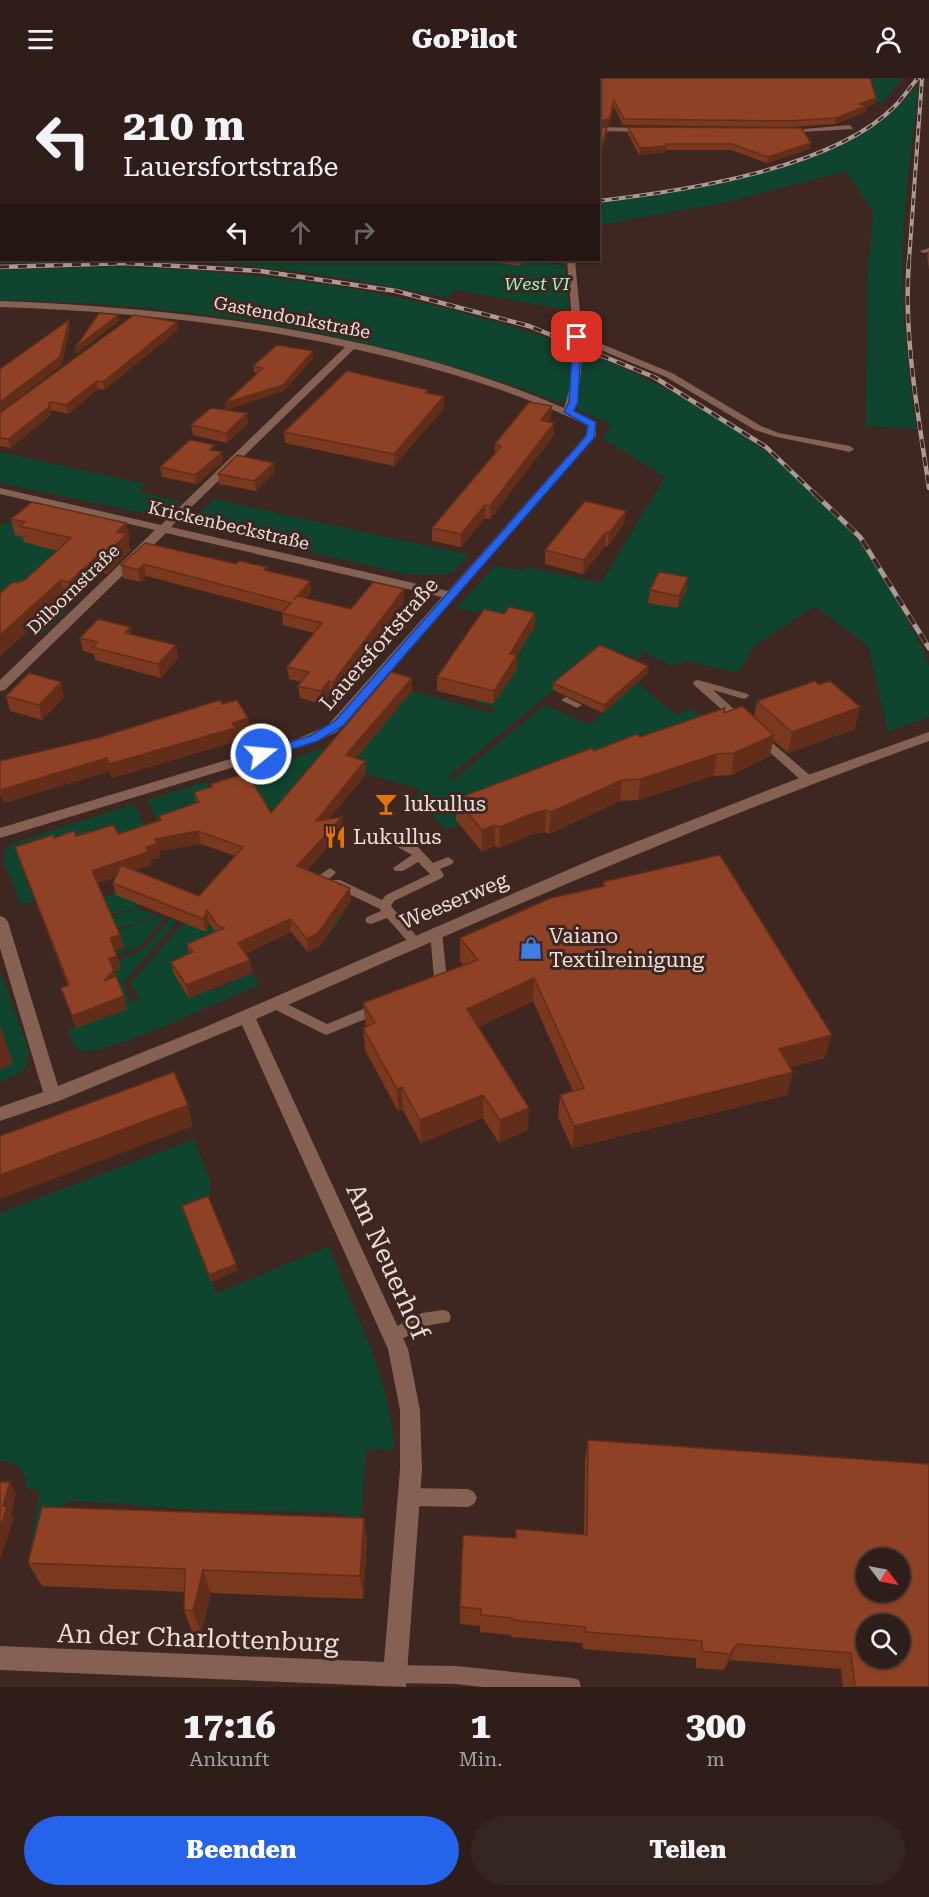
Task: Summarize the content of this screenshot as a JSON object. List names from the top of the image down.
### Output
{
  "streets": {
    "street": [
      "Gastendonkstraße",
      "Krickenbeckstraße",
      "Dilbornstraße",
      "Lauersfortstraße",
      "Weeserweg",
      "Am Neuerhof",
      "An der Charlottenburg"
    ]
  },
  "crossings": [
    ["Gastendonkstraße", "Dilbornstraße"],
    ["Gastendonkstraße", "Lauersfortstraße"],
    ["Krickenbeckstraße", "Dilbornstraße"],
    ["Krickenbeckstraße", "Lauersfortstraße"],
    ["Weeserweg", "Am Neuerhof"],
    ["Am Neuerhof", "An der Charlottenburg"]
  ],
  "parks": ["West VI"],
  "places": {
    "bar": ["lukullus"],
    "restaurant": ["Lukullus"],
    "shop": ["Vaiano Textilreinigung"]
  },
  "north": "bottom right",
  "page": {
    "header": "GoPilot",
    "turn": ["210 m", "Lauersfortstraße"],
    "eta": [
      "17:16",
      "Ankunft",
      "1",
      "Min.",
      "300",
      "m"
    ],
    "buttons": ["Beenden", "Teilen"]
  }
}
